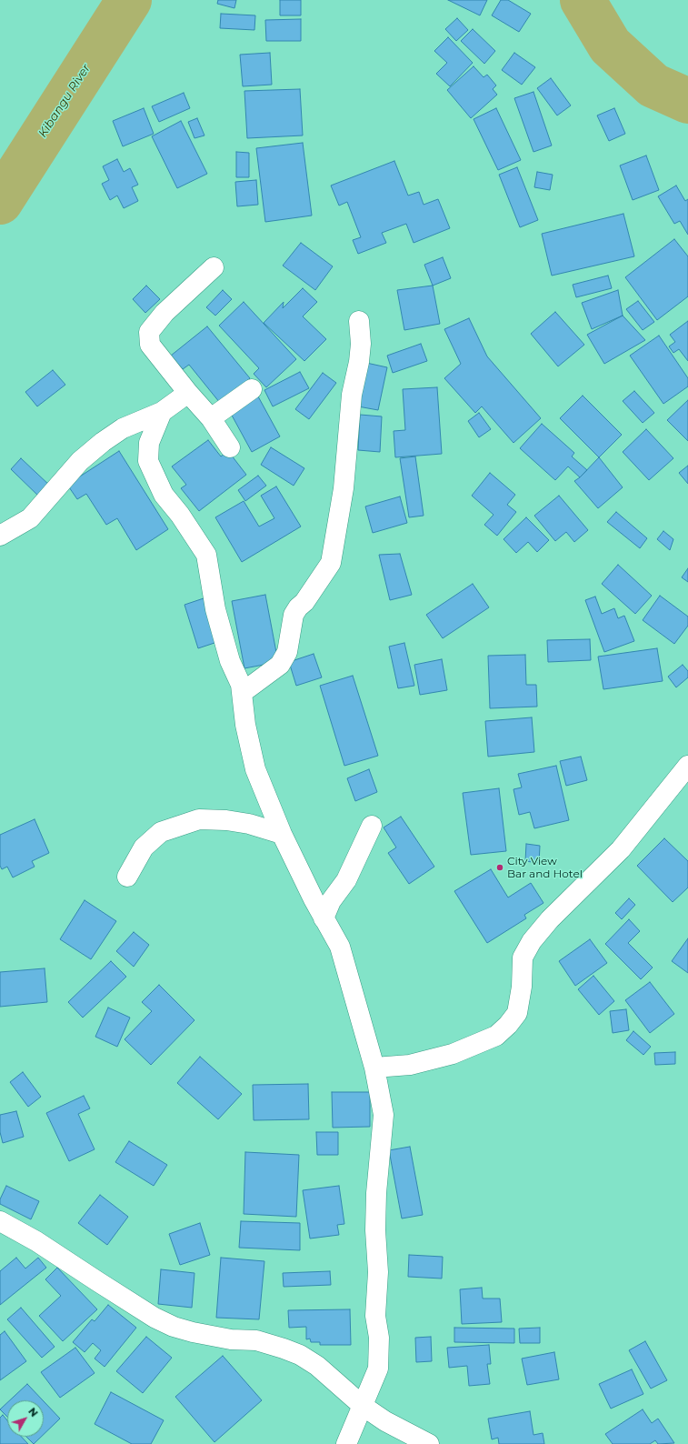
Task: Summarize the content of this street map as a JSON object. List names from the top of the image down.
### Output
{
  "water": ["Kibangu River"],
  "places": ["City View Bar and Hotel"],
  "north": "top right"
}
